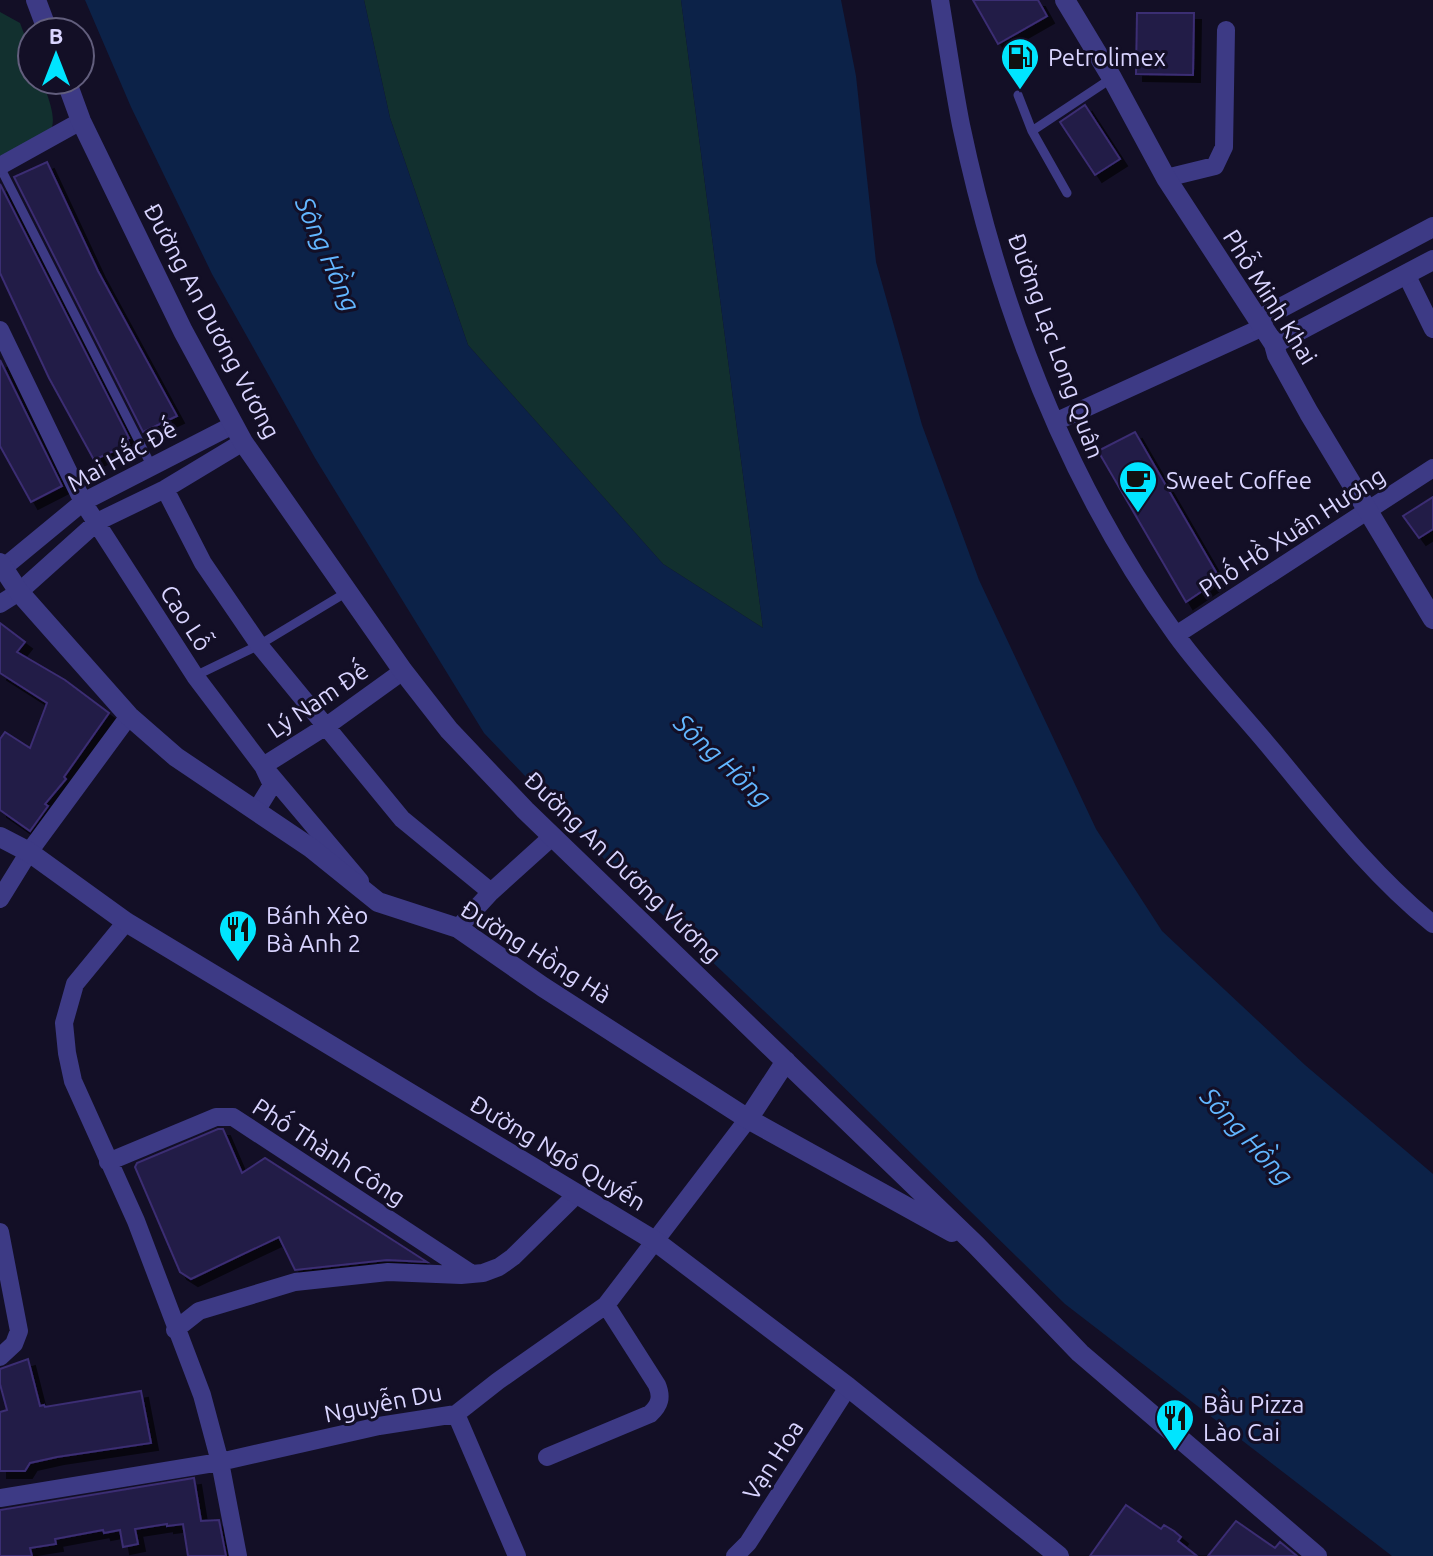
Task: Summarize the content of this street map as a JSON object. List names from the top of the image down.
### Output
{
  "streets": {
    "street": [
      "Phỗ Minh Khai",
      "Đường An Dương Vương",
      "Đường Lạc Long Quân",
      "Mai Hắc Đế",
      "Phố Hồ Xuân Hương",
      "Cao Lỗ",
      "Lý Nam Đế",
      "Đường Hồng Hà",
      "Phố Thành Công",
      "Đường Ngô Quyến",
      "Nguyễn Du",
      "Vạn Hoa"
    ]
  },
  "crossings": [
    ["Phỗ Minh Khai", "Phố Hồ Xuân Hương"],
    ["Đường An Dương Vương", "Mai Hắc Đế"],
    ["Đường An Dương Vương", "Lý Nam Đế"],
    ["Đường An Dương Vương", "Đường Hồng Hà"],
    ["Đường Lạc Long Quân", "Phố Hồ Xuân Hương"],
    ["Mai Hắc Đế", "Cao Lỗ"],
    ["Mai Hắc Đế", "Đường Hồng Hà"],
    ["Cao Lỗ", "Lý Nam Đế"],
    ["Cao Lỗ", "Đường Hồng Hà"],
    ["Lý Nam Đế", "Đường Hồng Hà"],
    ["Đường Hồng Hà", "Nguyễn Du"],
    ["Đường Ngô Quyến", "Nguyễn Du"],
    ["Đường Ngô Quyến", "Vạn Hoa"]
  ],
  "water": ["Sông Hồng"],
  "places": {
    "fuel station": ["Petrolimex"],
    "cafe": ["Sweet Coffee"],
    "restaurant": ["Bánh Xèo Bà Anh 2", "Bầu Pizza Lào Cai"]
  },
  "north": "top"
}
